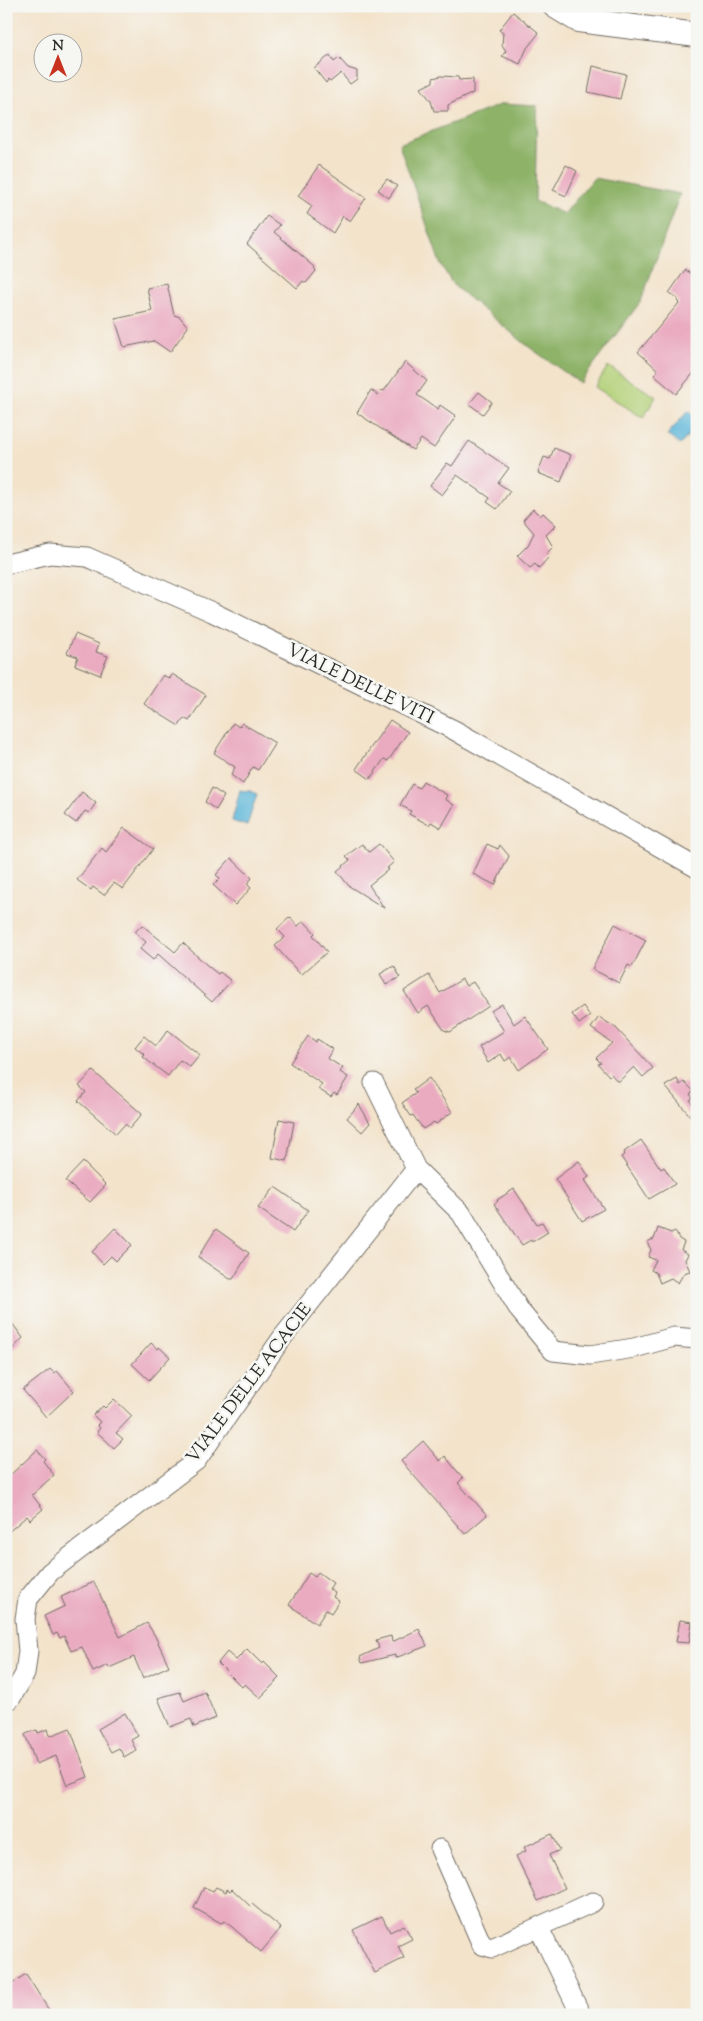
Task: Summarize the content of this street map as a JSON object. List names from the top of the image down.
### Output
{
  "streets": {
    "street": ["VIALE DELLE VITI", "VIALE DELLE ACACIE"]
  },
  "north": "top"
}
